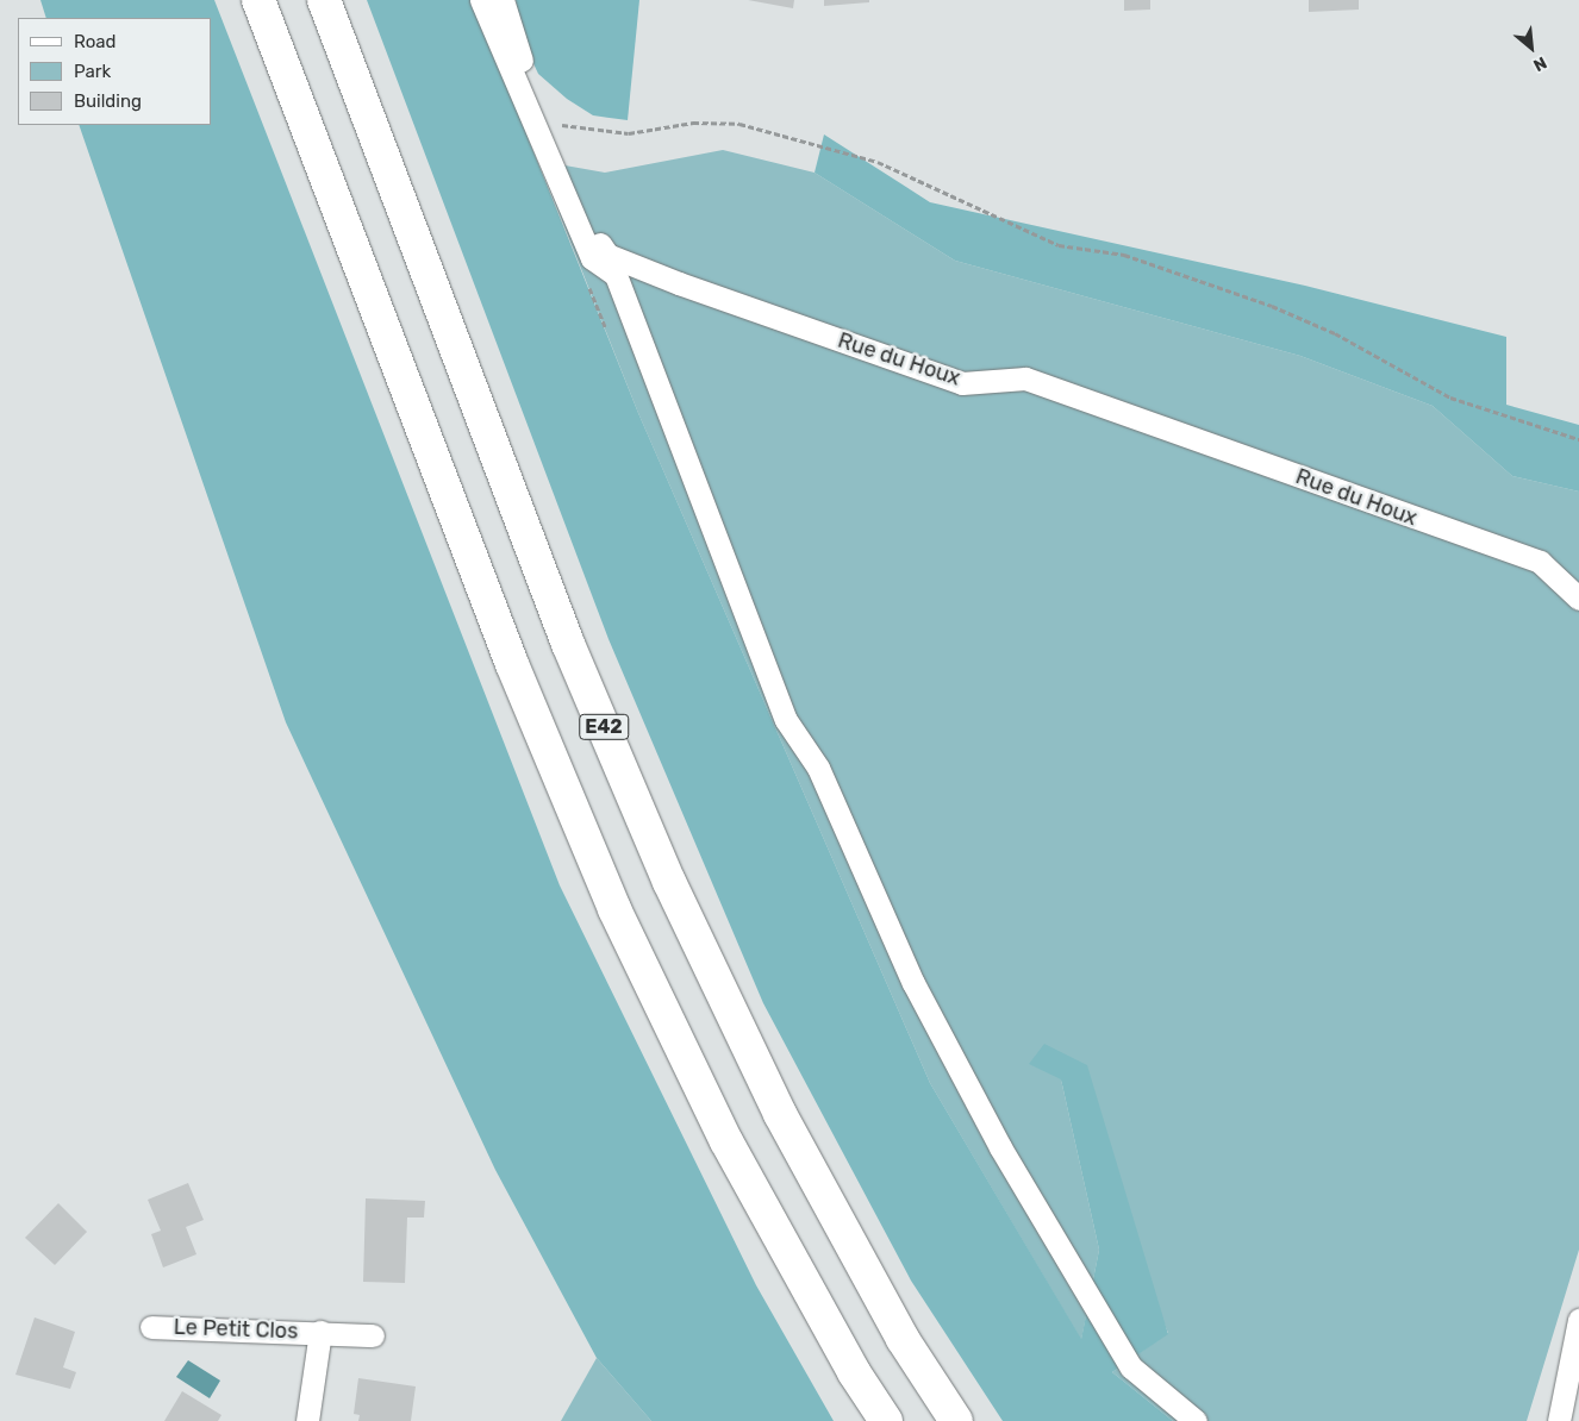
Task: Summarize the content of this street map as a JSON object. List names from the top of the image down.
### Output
{
  "streets": {
    "highway": ["E42"],
    "street": ["Rue du Houx", "Le Petit Clos"]
  },
  "legend": ["Road", "Park", "Building"],
  "north": "bottom right"
}
